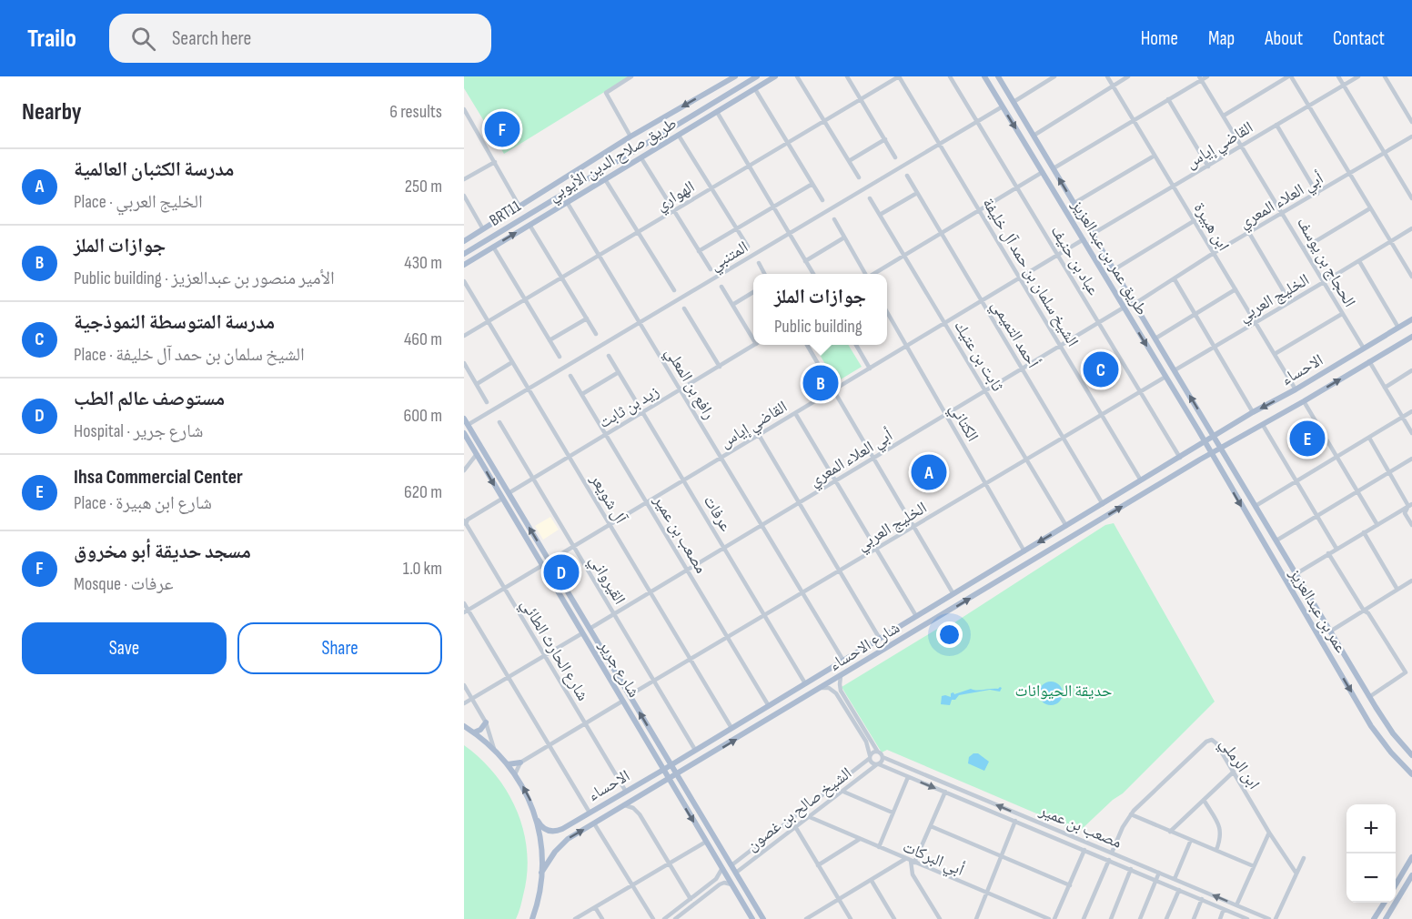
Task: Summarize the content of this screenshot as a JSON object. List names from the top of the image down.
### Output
{
  "streets": {
    "main road": [
      "طريق صلاح الدين الأيوبي",
      "BRT11",
      "طريق عمر بن عبدالعزيز",
      "الاحساء",
      "عمر بن عبدالعزيز",
      "شارع الاحساء",
      "شارع جرير"
    ],
    "street": [
      "القاضي إياس",
      "الهواري",
      "أبي العلاء المعري",
      "ابن هبيرة",
      "المتنبي",
      "عباد بن حنيف",
      "الحجاج بن يوسف",
      "الشيخ سلمان بن حمد آل خليفة",
      "الخليج العربي",
      "أحمد التميمي",
      "ثابت بن عتيك",
      "رافع بن المعلي",
      "زيد بن ثابت",
      "الكتاني",
      "آل شويعر",
      "عرفات",
      "مصعب بن عمير",
      "القيرواني",
      "شارع الحارث الطائي",
      "ابن الرملي",
      "الشيخ صالح بن غصون",
      "أبي البركات"
    ]
  },
  "crossings": [
    ["القاضي إياس", "ابن هبيرة"],
    ["القاضي إياس", "طريق عمر بن عبدالعزيز"],
    ["القاضي إياس", "عباد بن حنيف"],
    ["القاضي إياس", "الحجاج بن يوسف"],
    ["القاضي إياس", "الشيخ سلمان بن حمد آل خليفة"],
    ["القاضي إياس", "أحمد التميمي"],
    ["القاضي إياس", "ثابت بن عتيك"],
    ["القاضي إياس", "رافع بن المعلي"],
    ["القاضي إياس", "الكتاني"],
    ["القاضي إياس", "آل شويعر"],
    ["القاضي إياس", "عرفات"],
    ["القاضي إياس", "مصعب بن عمير"],
    ["القاضي إياس", "القيرواني"],
    ["القاضي إياس", "شارع جرير"],
    ["طريق صلاح الدين الأيوبي", "رافع بن المعلي"],
    ["الهواري", "الشيخ سلمان بن حمد آل خليفة"],
    ["الهواري", "رافع بن المعلي"],
    ["الهواري", "آل شويعر"],
    ["أبي العلاء المعري", "ابن هبيرة"],
    ["أبي العلاء المعري", "طريق عمر بن عبدالعزيز"],
    ["أبي العلاء المعري", "عباد بن حنيف"],
    ["أبي العلاء المعري", "الحجاج بن يوسف"],
    ["أبي العلاء المعري", "الشيخ سلمان بن حمد آل خليفة"],
    ["أبي العلاء المعري", "أحمد التميمي"],
    ["أبي العلاء المعري", "ثابت بن عتيك"],
    ["أبي العلاء المعري", "رافع بن المعلي"],
    ["أبي العلاء المعري", "الكتاني"],
    ["أبي العلاء المعري", "آل شويعر"],
    ["أبي العلاء المعري", "عرفات"],
    ["أبي العلاء المعري", "مصعب بن عمير"],
    ["أبي العلاء المعري", "القيرواني"],
    ["أبي العلاء المعري", "شارع جرير"],
    ["ابن هبيرة", "الخليج العربي"],
    ["ابن هبيرة", "الاحساء"],
    ["المتنبي", "طريق عمر بن عبدالعزيز"],
    ["المتنبي", "عباد بن حنيف"],
    ["المتنبي", "الشيخ سلمان بن حمد آل خليفة"],
    ["المتنبي", "رافع بن المعلي"],
    ["المتنبي", "آل شويعر"],
    ["المتنبي", "شارع جرير"],
    ["طريق عمر بن عبدالعزيز", "الخليج العربي"],
    ["طريق عمر بن عبدالعزيز", "الاحساء"],
    ["طريق عمر بن عبدالعزيز", "عمر بن عبدالعزيز"],
    ["طريق عمر بن عبدالعزيز", "شارع الاحساء"],
    ["عباد بن حنيف", "الخليج العربي"],
    ["عباد بن حنيف", "شارع الاحساء"],
    ["الحجاج بن يوسف", "الخليج العربي"],
    ["الحجاج بن يوسف", "الاحساء"],
    ["الشيخ سلمان بن حمد آل خليفة", "الخليج العربي"],
    ["الشيخ سلمان بن حمد آل خليفة", "شارع الاحساء"],
    ["الخليج العربي", "أحمد التميمي"],
    ["الخليج العربي", "ثابت بن عتيك"],
    ["الخليج العربي", "رافع بن المعلي"],
    ["الخليج العربي", "الكتاني"],
    ["الخليج العربي", "آل شويعر"],
    ["الخليج العربي", "عرفات"],
    ["الخليج العربي", "مصعب بن عمير"],
    ["الخليج العربي", "القيرواني"],
    ["الخليج العربي", "شارع جرير"],
    ["أحمد التميمي", "شارع الاحساء"],
    ["ثابت بن عتيك", "شارع الاحساء"],
    ["الاحساء", "عمر بن عبدالعزيز"],
    ["الاحساء", "شارع الاحساء"],
    ["الاحساء", "شارع الحارث الطائي"],
    ["الاحساء", "شارع جرير"],
    ["رافع بن المعلي", "زيد بن ثابت"],
    ["رافع بن المعلي", "شارع الاحساء"],
    ["زيد بن ثابت", "آل شويعر"],
    ["زيد بن ثابت", "عرفات"],
    ["زيد بن ثابت", "مصعب بن عمير"],
    ["زيد بن ثابت", "القيرواني"],
    ["زيد بن ثابت", "شارع جرير"],
    ["الكتاني", "شارع الاحساء"],
    ["آل شويعر", "شارع الاحساء"],
    ["عرفات", "شارع الاحساء"],
    ["مصعب بن عمير", "شارع الاحساء"],
    ["مصعب بن عمير", "ابن الرملي"],
    ["مصعب بن عمير", "الشيخ صالح بن غصون"],
    ["القيرواني", "شارع الاحساء"],
    ["عمر بن عبدالعزيز", "شارع الاحساء"],
    ["شارع الاحساء", "شارع جرير"],
    ["شارع جرير", "الشيخ صالح بن غصون"],
    ["الشيخ صالح بن غصون", "أبي البركات"]
  ],
  "parks": ["حديقة الحيوانات"],
  "page": {
    "header": "Trailo",
    "search": "Search here",
    "nav": [
      "Home",
      "Map",
      "About",
      "Contact"
    ],
    "heading": ["Nearby", "6 results"],
    "pins": [
      "F",
      "C",
      "B",
      "E",
      "A",
      "D"
    ],
    "list": [
      {
        "mark": "A",
        "name": "مدرسة الكثبان العالمية",
        "note": "Place · الخليج العربي",
        "value": "250 m"
      },
      {
        "mark": "B",
        "name": "جوازات الملز",
        "note": "Public building · الأمير منصور بن عبدالعزيز",
        "value": "430 m"
      },
      {
        "mark": "C",
        "name": "مدرسة المتوسطة النموذجية",
        "note": "Place · الشيخ سلمان بن حمد آل خليفة",
        "value": "460 m"
      },
      {
        "mark": "D",
        "name": "مستوصف عالم الطب",
        "note": "Hospital · شارع جرير",
        "value": "600 m"
      },
      {
        "mark": "E",
        "name": "Ihsa Commercial Center",
        "note": "Place · شارع ابن هبيرة",
        "value": "620 m"
      },
      {
        "mark": "F",
        "name": "مسجد حديقة أبو مخروق",
        "note": "Mosque · عرفات",
        "value": "1.0 km"
      }
    ],
    "popup": ["جوازات الملز", "Public building"],
    "buttons": ["Save", "Share"],
    "map_buttons": ["+", "−"]
  }
}
